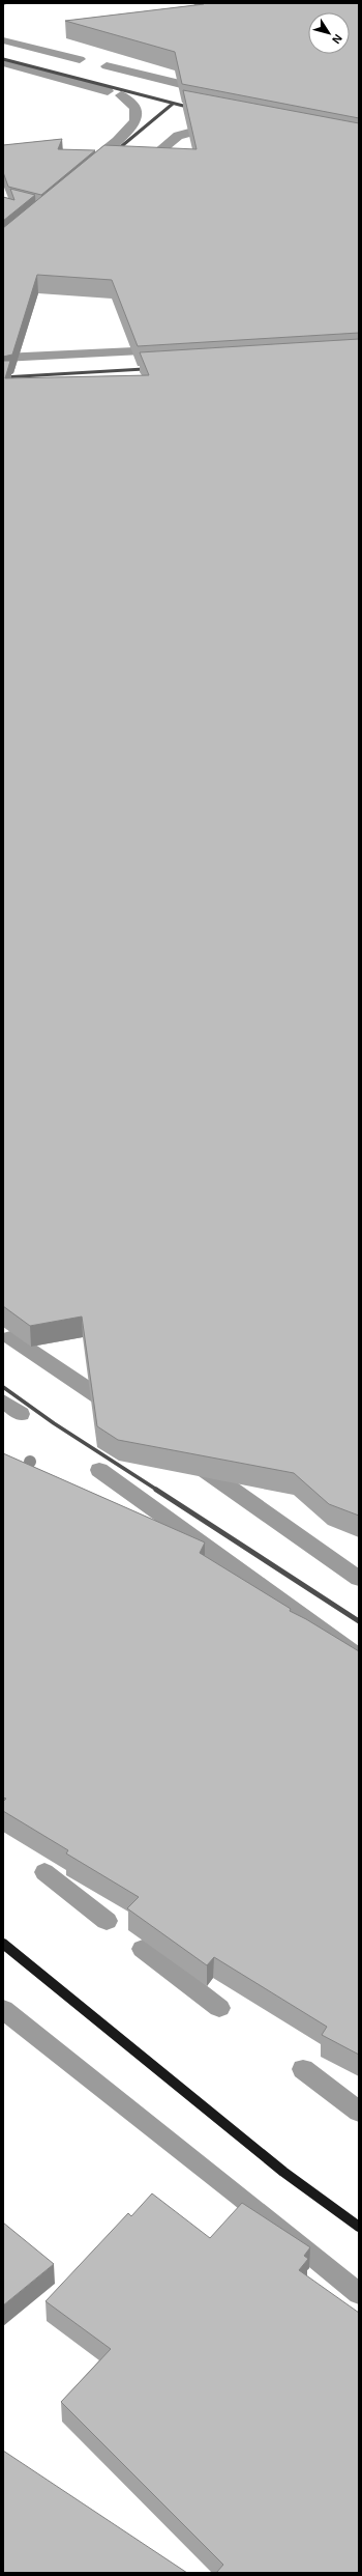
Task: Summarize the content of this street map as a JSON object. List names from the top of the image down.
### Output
{
  "north": "bottom right"
}
